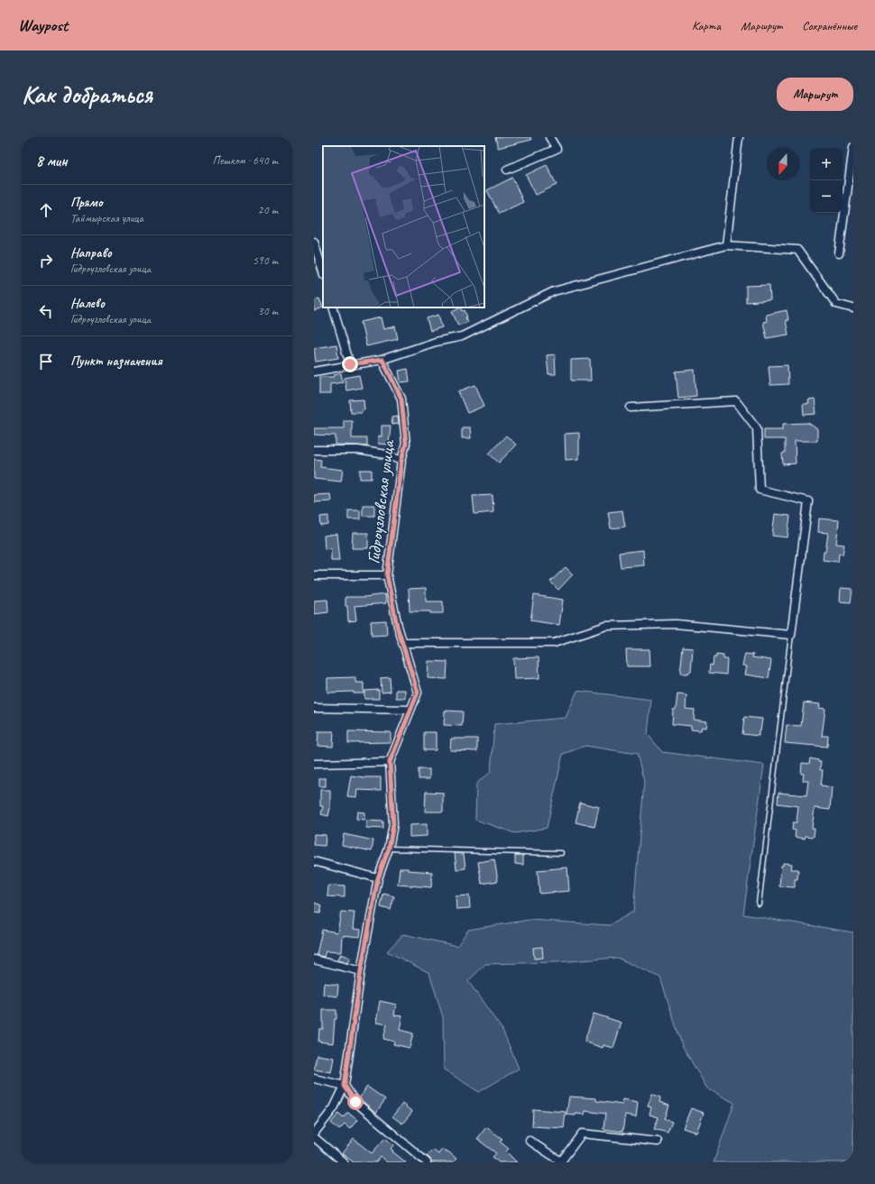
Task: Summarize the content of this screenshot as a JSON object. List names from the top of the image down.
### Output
{
  "streets": {
    "street": ["Гидроузловская улица"]
  },
  "north": "bottom",
  "page": {
    "header": "Waypost",
    "nav": ["Карта", "Маршрут", "Сохранённые"],
    "buttons": "Маршрут",
    "title": "Как добраться",
    "heading": ["8 мин", "Пешком · 640 m"],
    "map_buttons": ["+", "−"],
    "list": [
      ["Прямо", "Таймырская улица", "20 m"],
      ["Направо", "Гидроузловская улица", "590 m"],
      ["Налево", "Гидроузловская улица", "30 m"],
      "Пункт назначения"
    ]
  }
}
